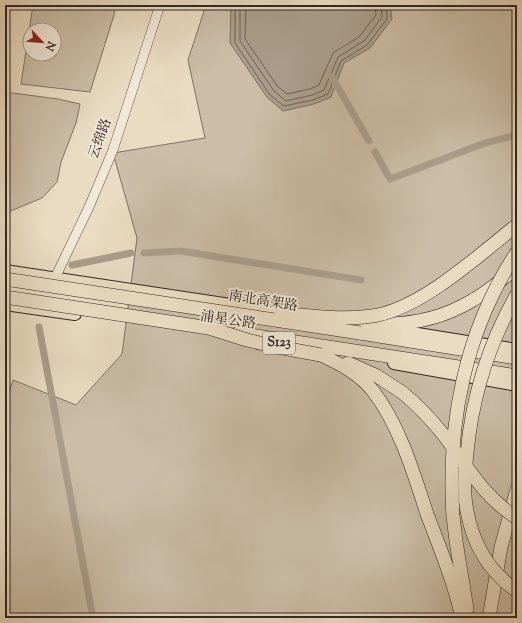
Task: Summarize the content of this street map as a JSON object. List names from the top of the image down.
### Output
{
  "streets": {
    "highway": ["南北高架路"],
    "main road": ["浦星公路", "S123"],
    "street": ["云绵路"]
  },
  "crossings": [
    ["云绵路", "浦星公路"]
  ],
  "north": "bottom right"
}
